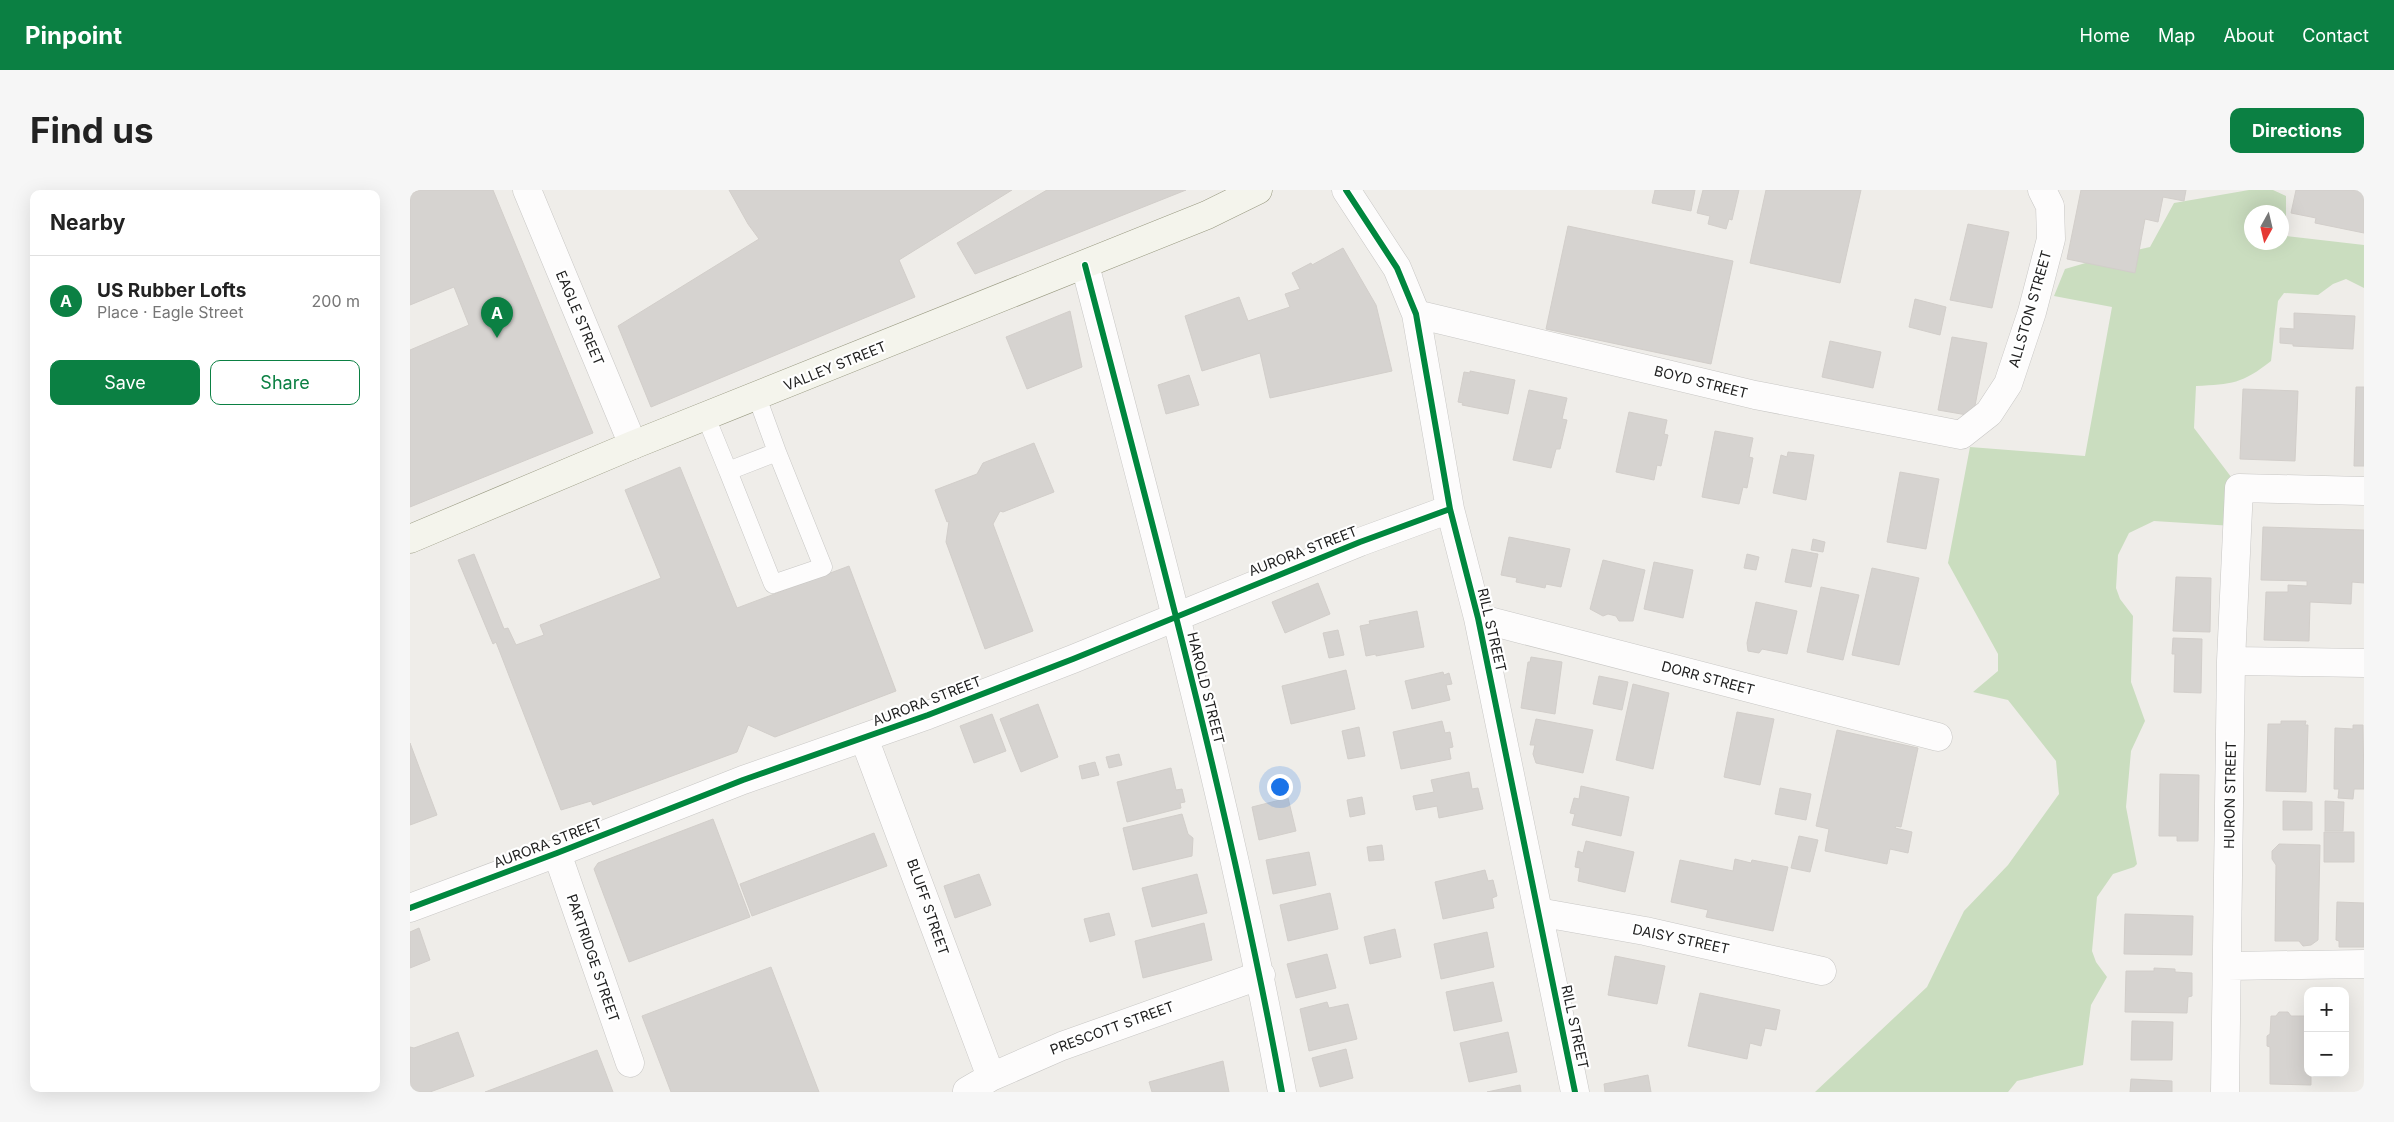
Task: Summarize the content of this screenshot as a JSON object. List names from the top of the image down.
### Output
{
  "streets": {
    "main road": ["VALLEY STREET"],
    "street": [
      "ALLSTON STREET",
      "EAGLE STREET",
      "BOYD STREET",
      "AURORA STREET",
      "RILL STREET",
      "DORR STREET",
      "HAROLD STREET",
      "HURON STREET",
      "BLUFF STREET",
      "DAISY STREET",
      "PARTRIDGE STREET",
      "PRESCOTT STREET"
    ]
  },
  "crossings": [
    ["ALLSTON STREET", "BOYD STREET"],
    ["EAGLE STREET", "VALLEY STREET"],
    ["VALLEY STREET", "HAROLD STREET"],
    ["BOYD STREET", "RILL STREET"],
    ["AURORA STREET", "RILL STREET"],
    ["AURORA STREET", "HAROLD STREET"],
    ["AURORA STREET", "BLUFF STREET"],
    ["AURORA STREET", "PARTRIDGE STREET"],
    ["RILL STREET", "DORR STREET"],
    ["RILL STREET", "DAISY STREET"],
    ["HAROLD STREET", "PRESCOTT STREET"],
    ["BLUFF STREET", "PRESCOTT STREET"]
  ],
  "north": "bottom",
  "page": {
    "header": "Pinpoint",
    "nav": [
      "Home",
      "Map",
      "About",
      "Contact"
    ],
    "buttons": [
      "Directions",
      ["Save", "Share"]
    ],
    "title": "Find us",
    "heading": "Nearby",
    "list": [
      {
        "mark": "A",
        "name": "US Rubber Lofts",
        "note": "Place · Eagle Street",
        "value": "200 m"
      }
    ],
    "pins": "A",
    "map_buttons": ["+", "−"]
  }
}
